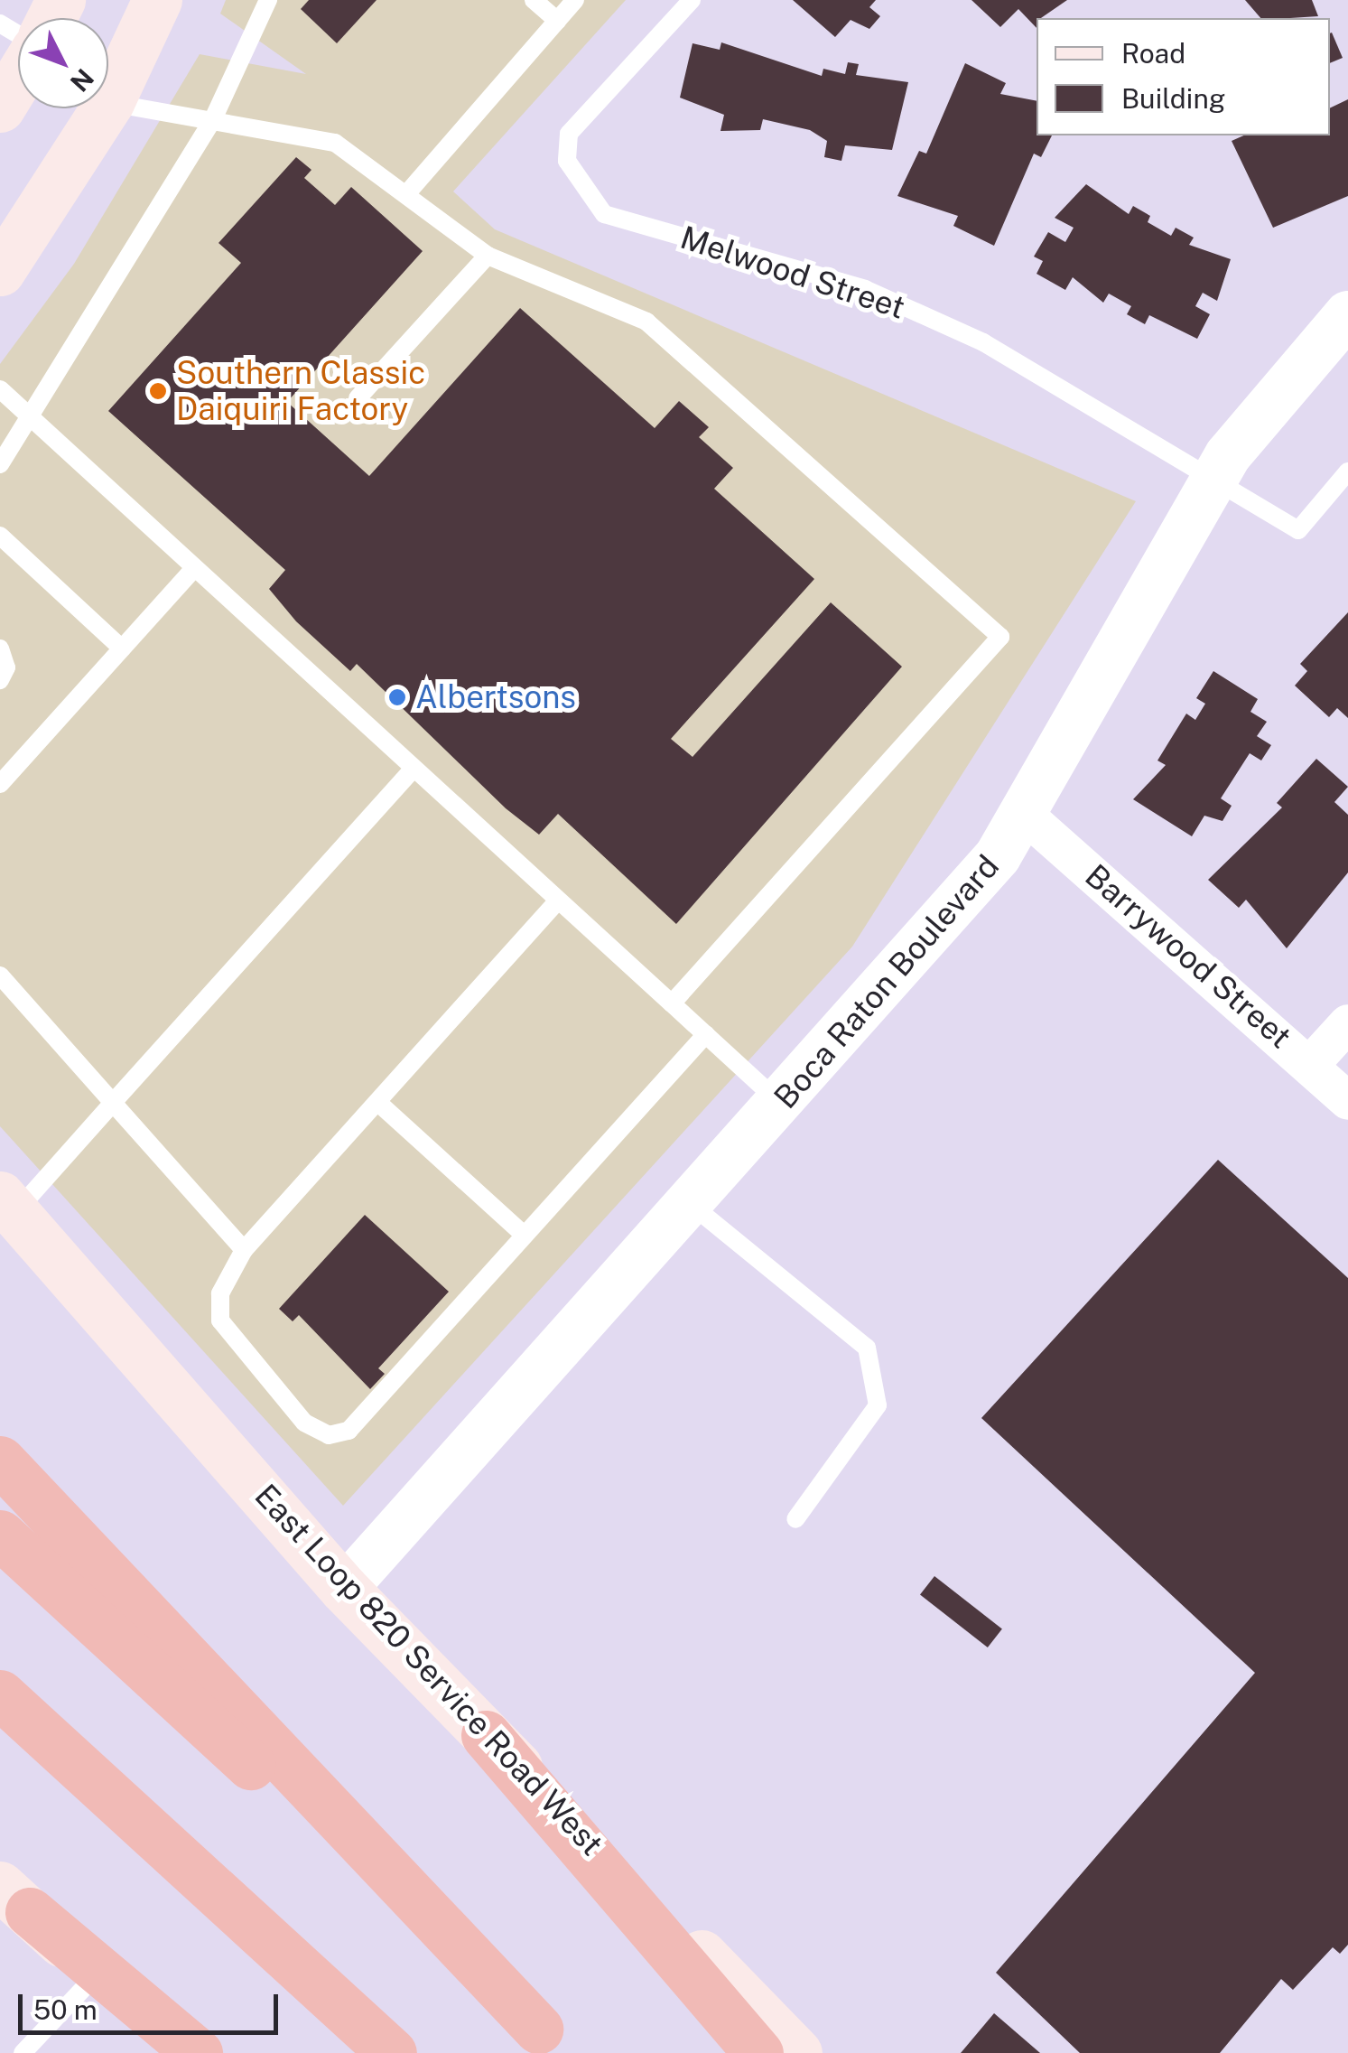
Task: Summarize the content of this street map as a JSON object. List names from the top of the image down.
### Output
{
  "streets": {
    "main road": ["East Loop 820 Service Road West"],
    "street": ["Barrywood Street", "Boca Raton Boulevard"],
    "lane": ["Melwood Street"]
  },
  "crossings": [
    ["Melwood Street", "Boca Raton Boulevard"],
    ["Barrywood Street", "Boca Raton Boulevard"],
    ["Boca Raton Boulevard", "East Loop 820 Service Road West"]
  ],
  "places": ["Southern Classic Daiquiri Factory", "Albertsons"],
  "legend": ["Road", "Building"],
  "scale_bar": "50 m",
  "north": "bottom right"
}
